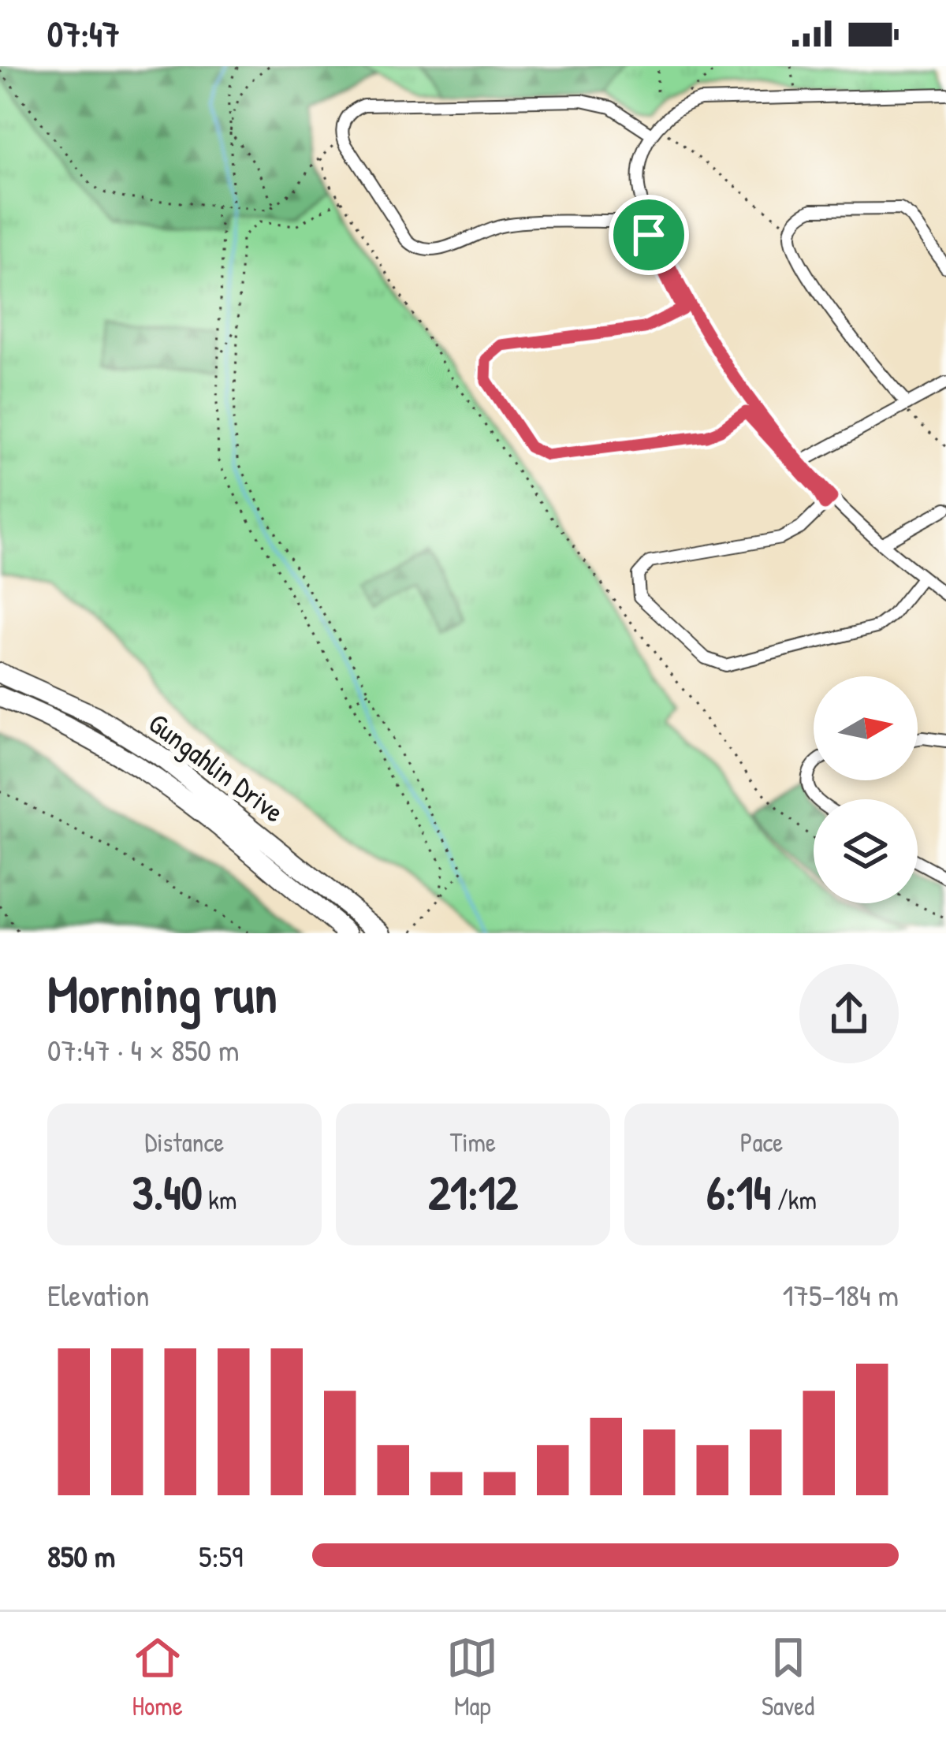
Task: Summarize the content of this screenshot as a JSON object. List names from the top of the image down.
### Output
{
  "streets": {
    "highway": ["Gungahlin Drive"]
  },
  "north": "right",
  "page": {
    "status": "07:47",
    "heading": ["Morning run", "07:47 · 4 × 850 m"],
    "stats": [
      ["Distance", "3.40 km"],
      ["Time", "21:12"],
      ["Pace", "6:14 /km"]
    ],
    "chart": ["Elevation", "175–184 m"],
    "list": [
      {
        "name": "850 m",
        "note": "5:59"
      }
    ],
    "tabs": ["Home", "Map", "Saved"]
  }
}
